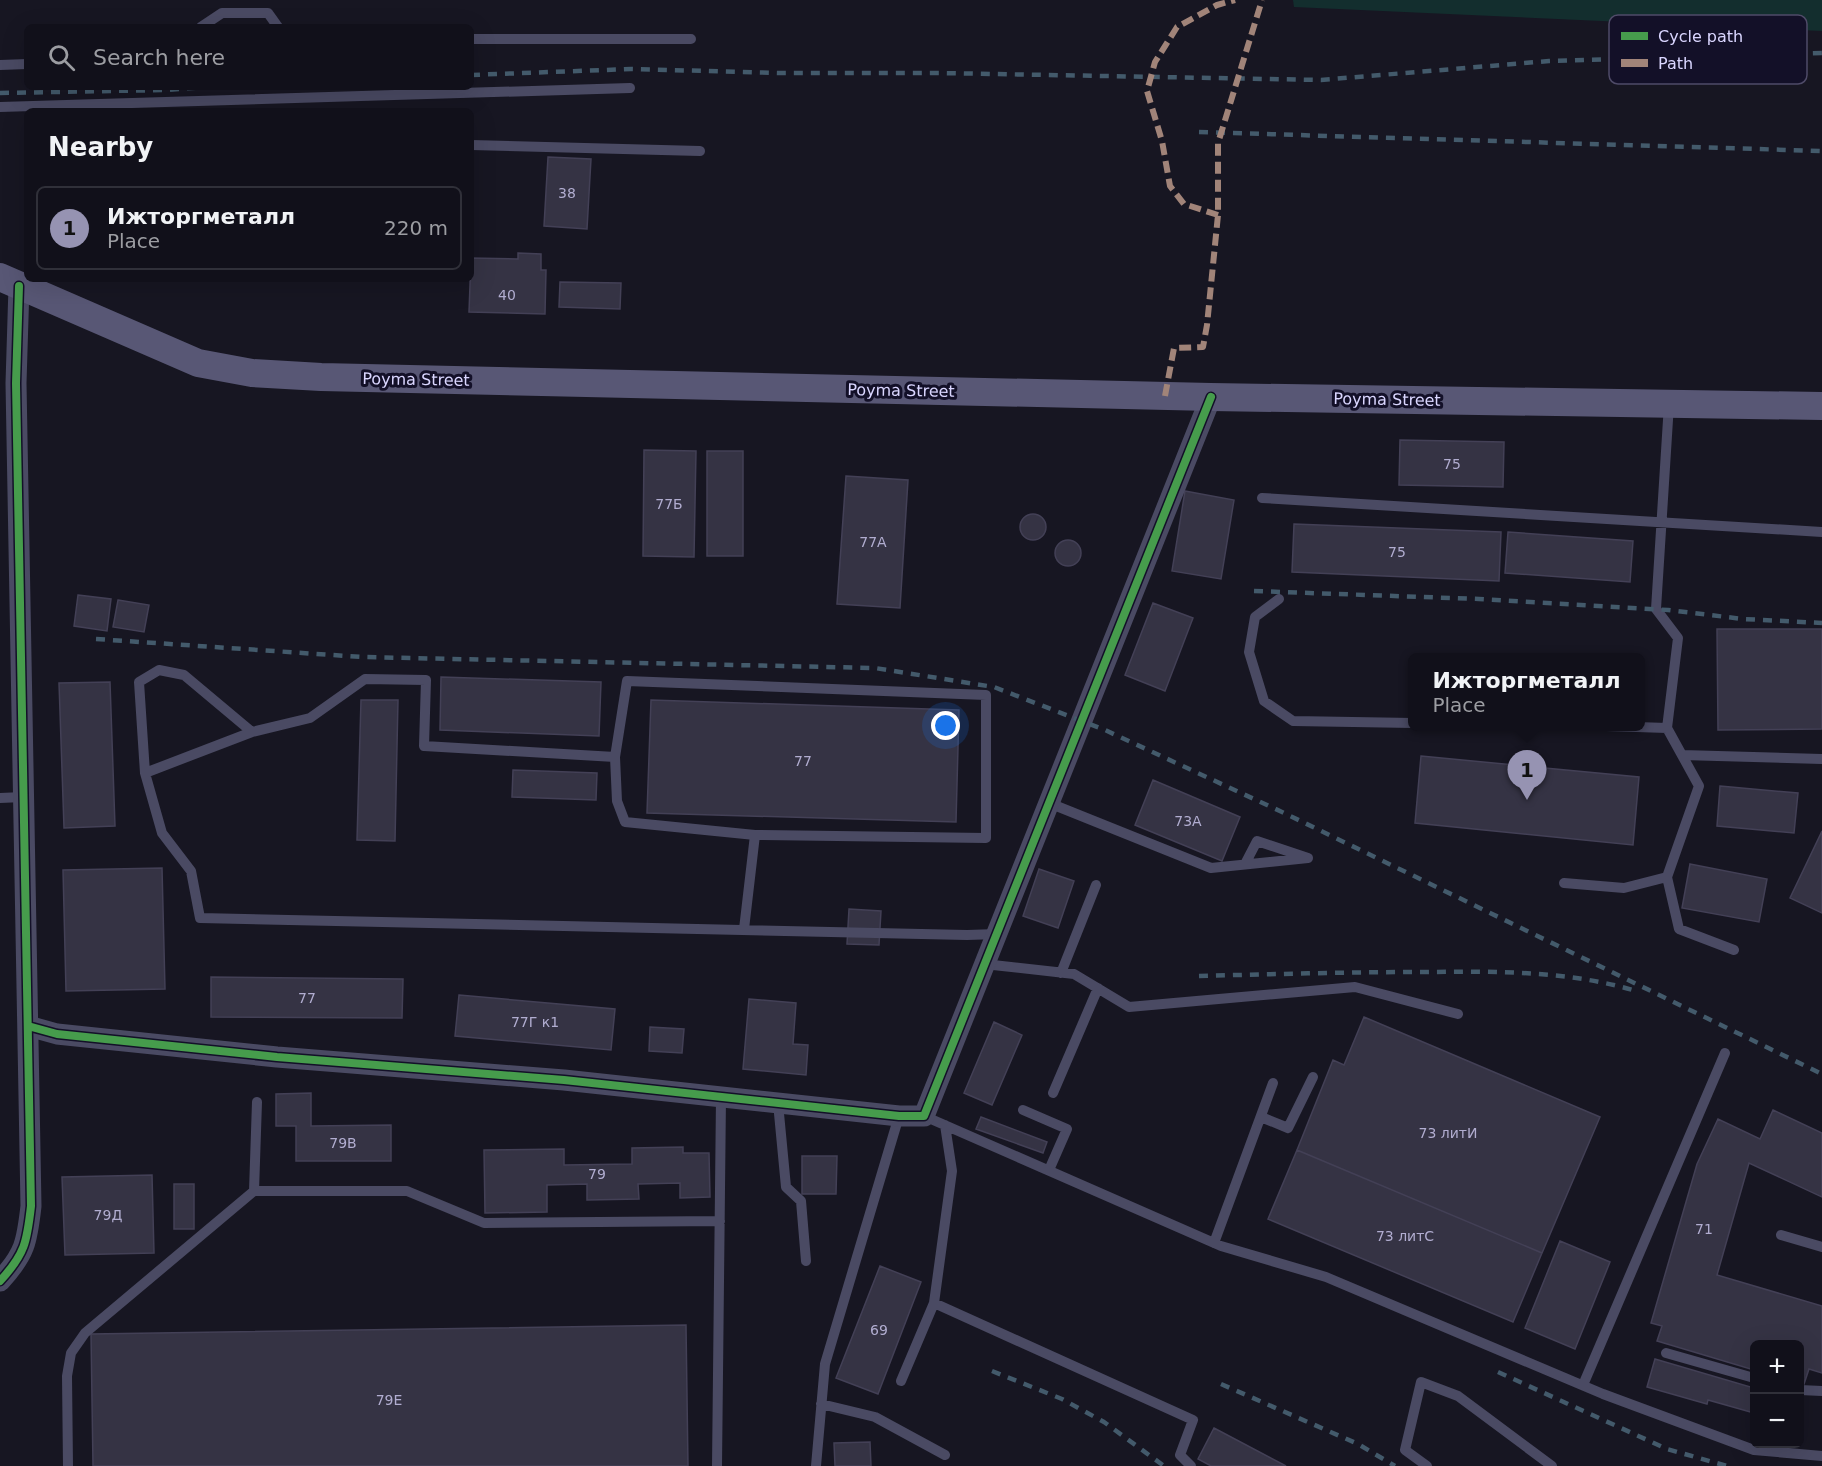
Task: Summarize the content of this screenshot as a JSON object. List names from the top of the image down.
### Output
{
  "streets": {
    "main road": ["Poyma Street"]
  },
  "house_numbers": [
    "38",
    "40",
    "75",
    "77Б",
    "77А",
    "75",
    "77",
    "73А",
    "77",
    "77Г к1",
    "73 литИ",
    "79В",
    "79",
    "79Д",
    "71",
    "73 литС",
    "69",
    "79Е"
  ],
  "legend": ["Cycle path", "Path"],
  "page": {
    "search": "Search here",
    "heading": "Nearby",
    "list": [
      {
        "mark": "1",
        "name": "Ижторгметалл",
        "note": "Place",
        "value": "220 m"
      }
    ],
    "popup": ["Ижторгметалл", "Place"],
    "pins": "1",
    "map_buttons": ["+", "−"]
  }
}
